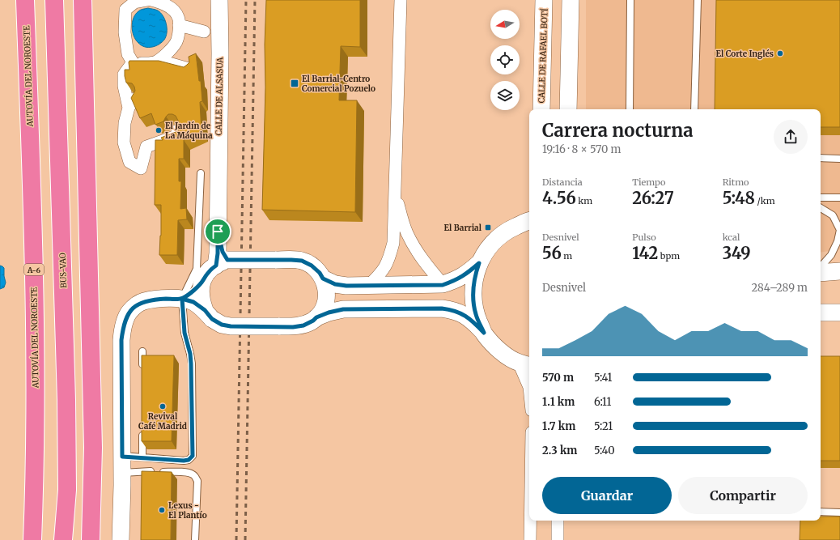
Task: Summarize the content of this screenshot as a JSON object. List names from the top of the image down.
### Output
{
  "streets": {
    "highway": ["AUTOVÍA DEL NOROESTE", "A-6", "BUS-VAO"],
    "street": ["CALLE DE RAFAEL BOTÍ", "CALLE DE ALSASUA"]
  },
  "places": {
    "other": [
      "El Corte Inglés",
      "El Jardín de La Máquina",
      "Revival Café Madrid",
      "Lexus - El Plantío"
    ],
    "transit": ["El Barrial-Centro Comercial Pozuelo", "El Barrial"]
  },
  "north": "left",
  "page": {
    "heading": ["Carrera nocturna", "19:16 · 8 × 570 m"],
    "stats": [
      ["Distancia", "4.56 km"],
      ["Tiempo", "26:27"],
      ["Ritmo", "5:48 /km"],
      ["Desnivel", "56 m"],
      ["Pulso", "142 bpm"],
      ["kcal", "349"]
    ],
    "chart": ["Desnivel", "284–289 m"],
    "list": [
      {
        "name": "570 m",
        "note": "5:41"
      },
      {
        "name": "1.1 km",
        "note": "6:11"
      },
      {
        "name": "1.7 km",
        "note": "5:21"
      },
      {
        "name": "2.3 km",
        "note": "5:40"
      }
    ],
    "buttons": ["Guardar", "Compartir"]
  }
}
